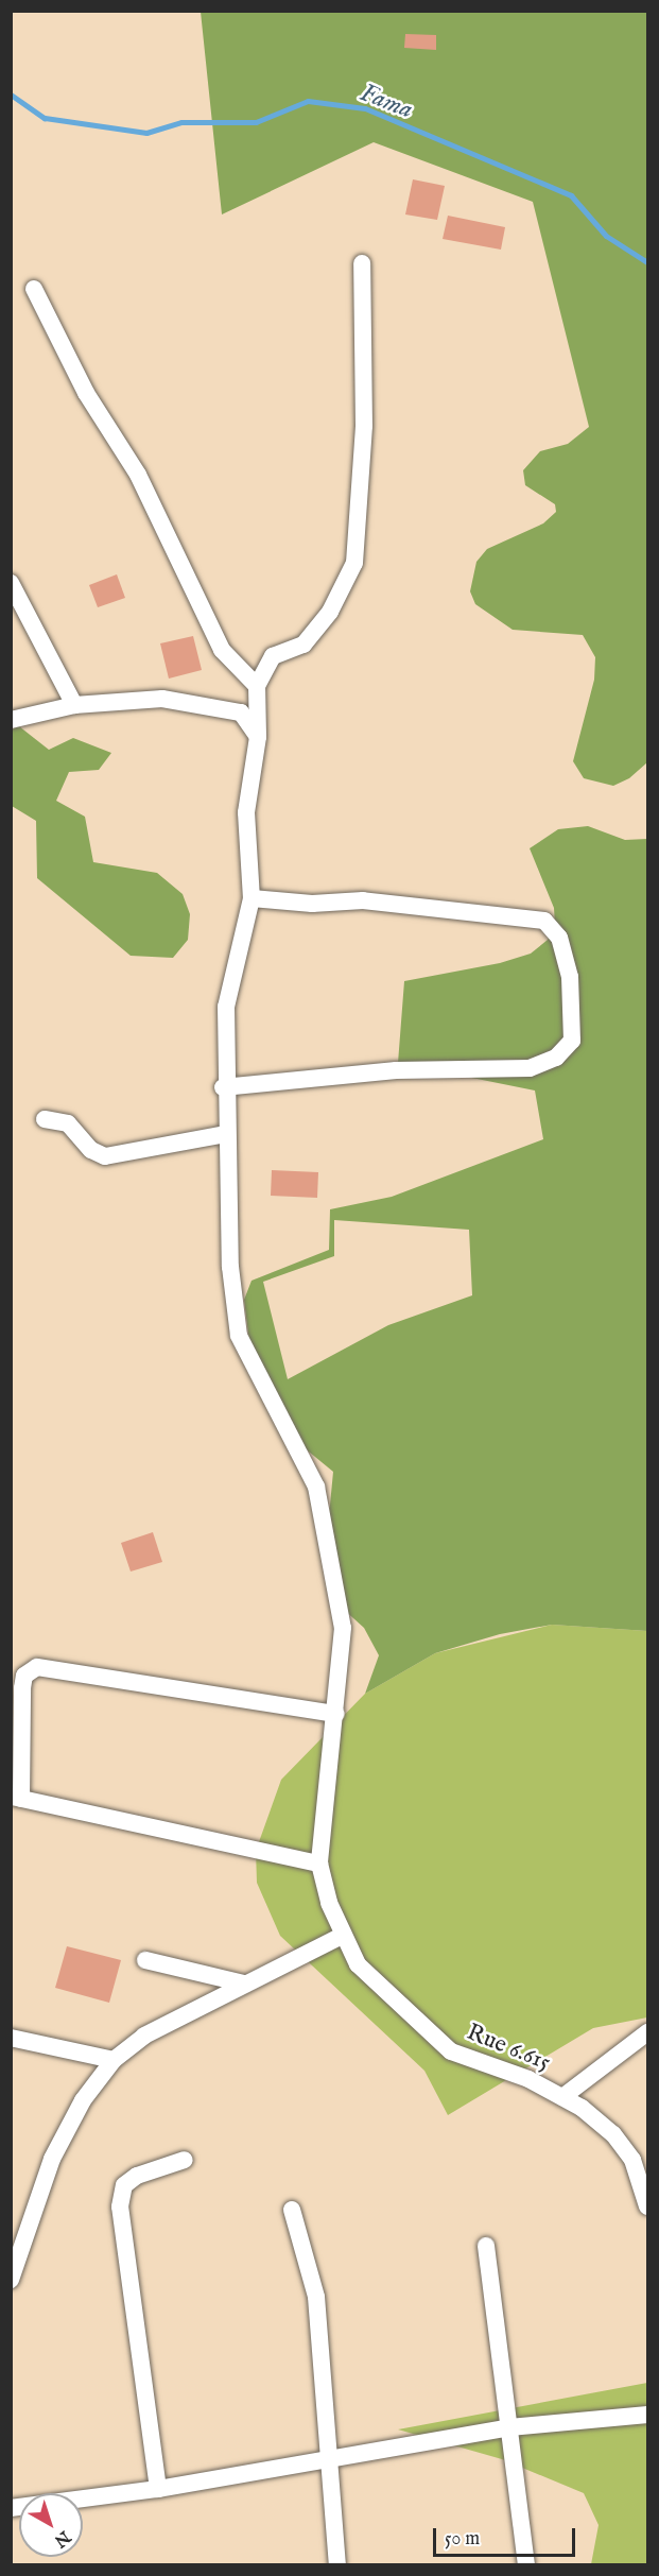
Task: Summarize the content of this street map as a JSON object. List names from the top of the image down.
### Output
{
  "streets": {
    "street": ["Rue 6.615"]
  },
  "water": ["Fama"],
  "scale_bar": "50 m",
  "north": "bottom right"
}
